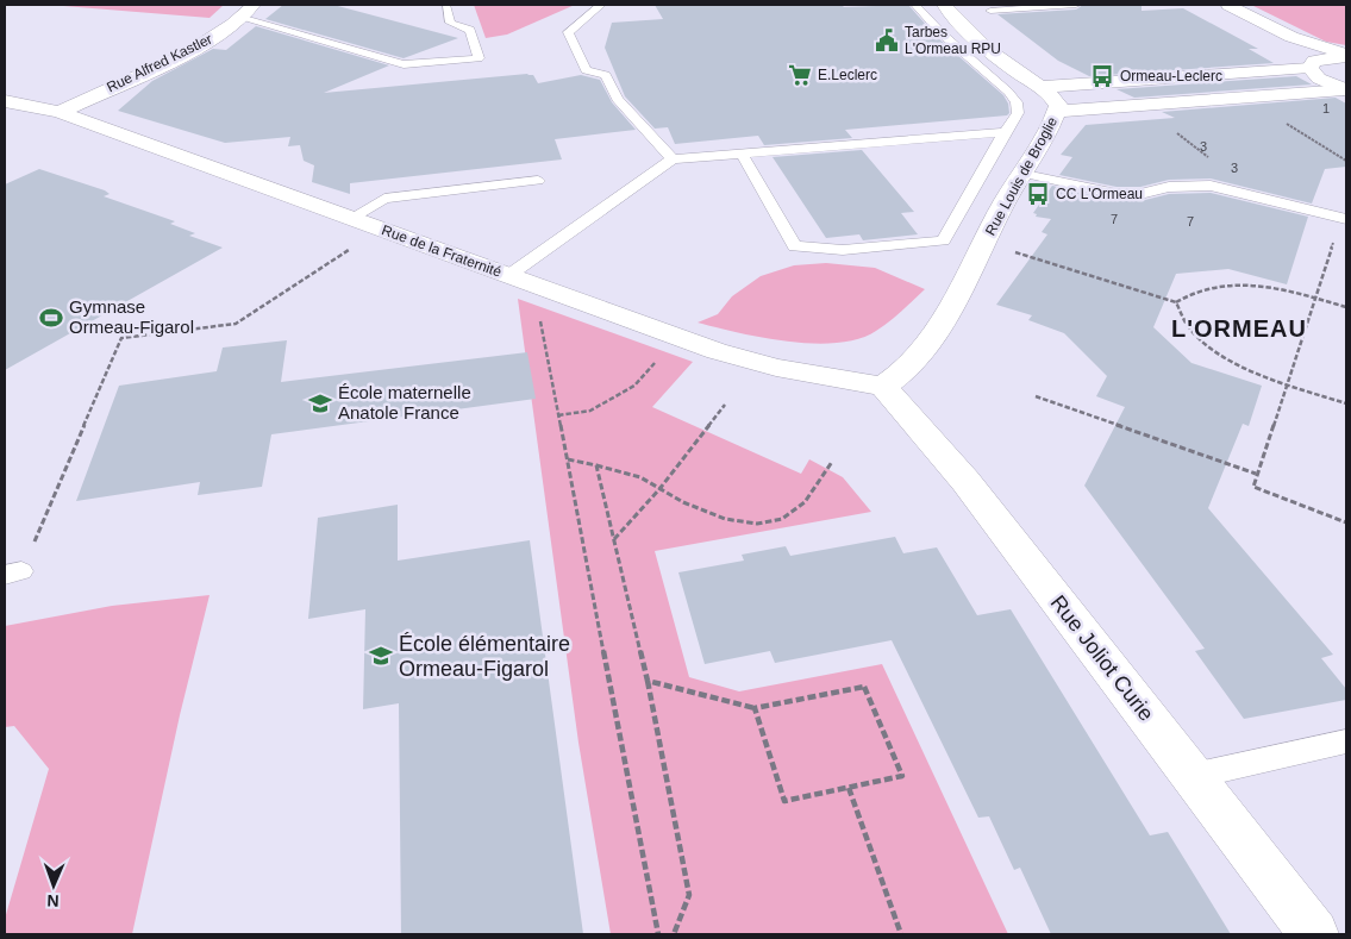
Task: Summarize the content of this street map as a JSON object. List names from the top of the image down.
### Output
{
  "streets": {
    "street": [
      "Rue Alfred Kastler",
      "Rue Louis de Broglie",
      "Rue de la Fraternité",
      "Rue Joliot Curie"
    ]
  },
  "crossings": [
    ["Rue Alfred Kastler", "Rue de la Fraternité"],
    ["Rue Louis de Broglie", "Rue de la Fraternité"],
    ["Rue Louis de Broglie", "Rue Joliot Curie"],
    ["Rue de la Fraternité", "Rue Joliot Curie"]
  ],
  "districts": ["L'ORMEAU"],
  "places": {
    "public building": ["Tarbes L'Ormeau RPU"],
    "supermarket": ["E.Leclerc"],
    "bus stop": ["Ormeau-Leclerc", "CC L'Ormeau"],
    "sports": ["Gymnase Ormeau-Figarol"],
    "school or university": ["École maternelle Anatole France", "École élémentaire Ormeau-Figarol"]
  },
  "house_numbers": [
    "1",
    "3",
    "3",
    "7",
    "7"
  ],
  "north": "bottom"
}
